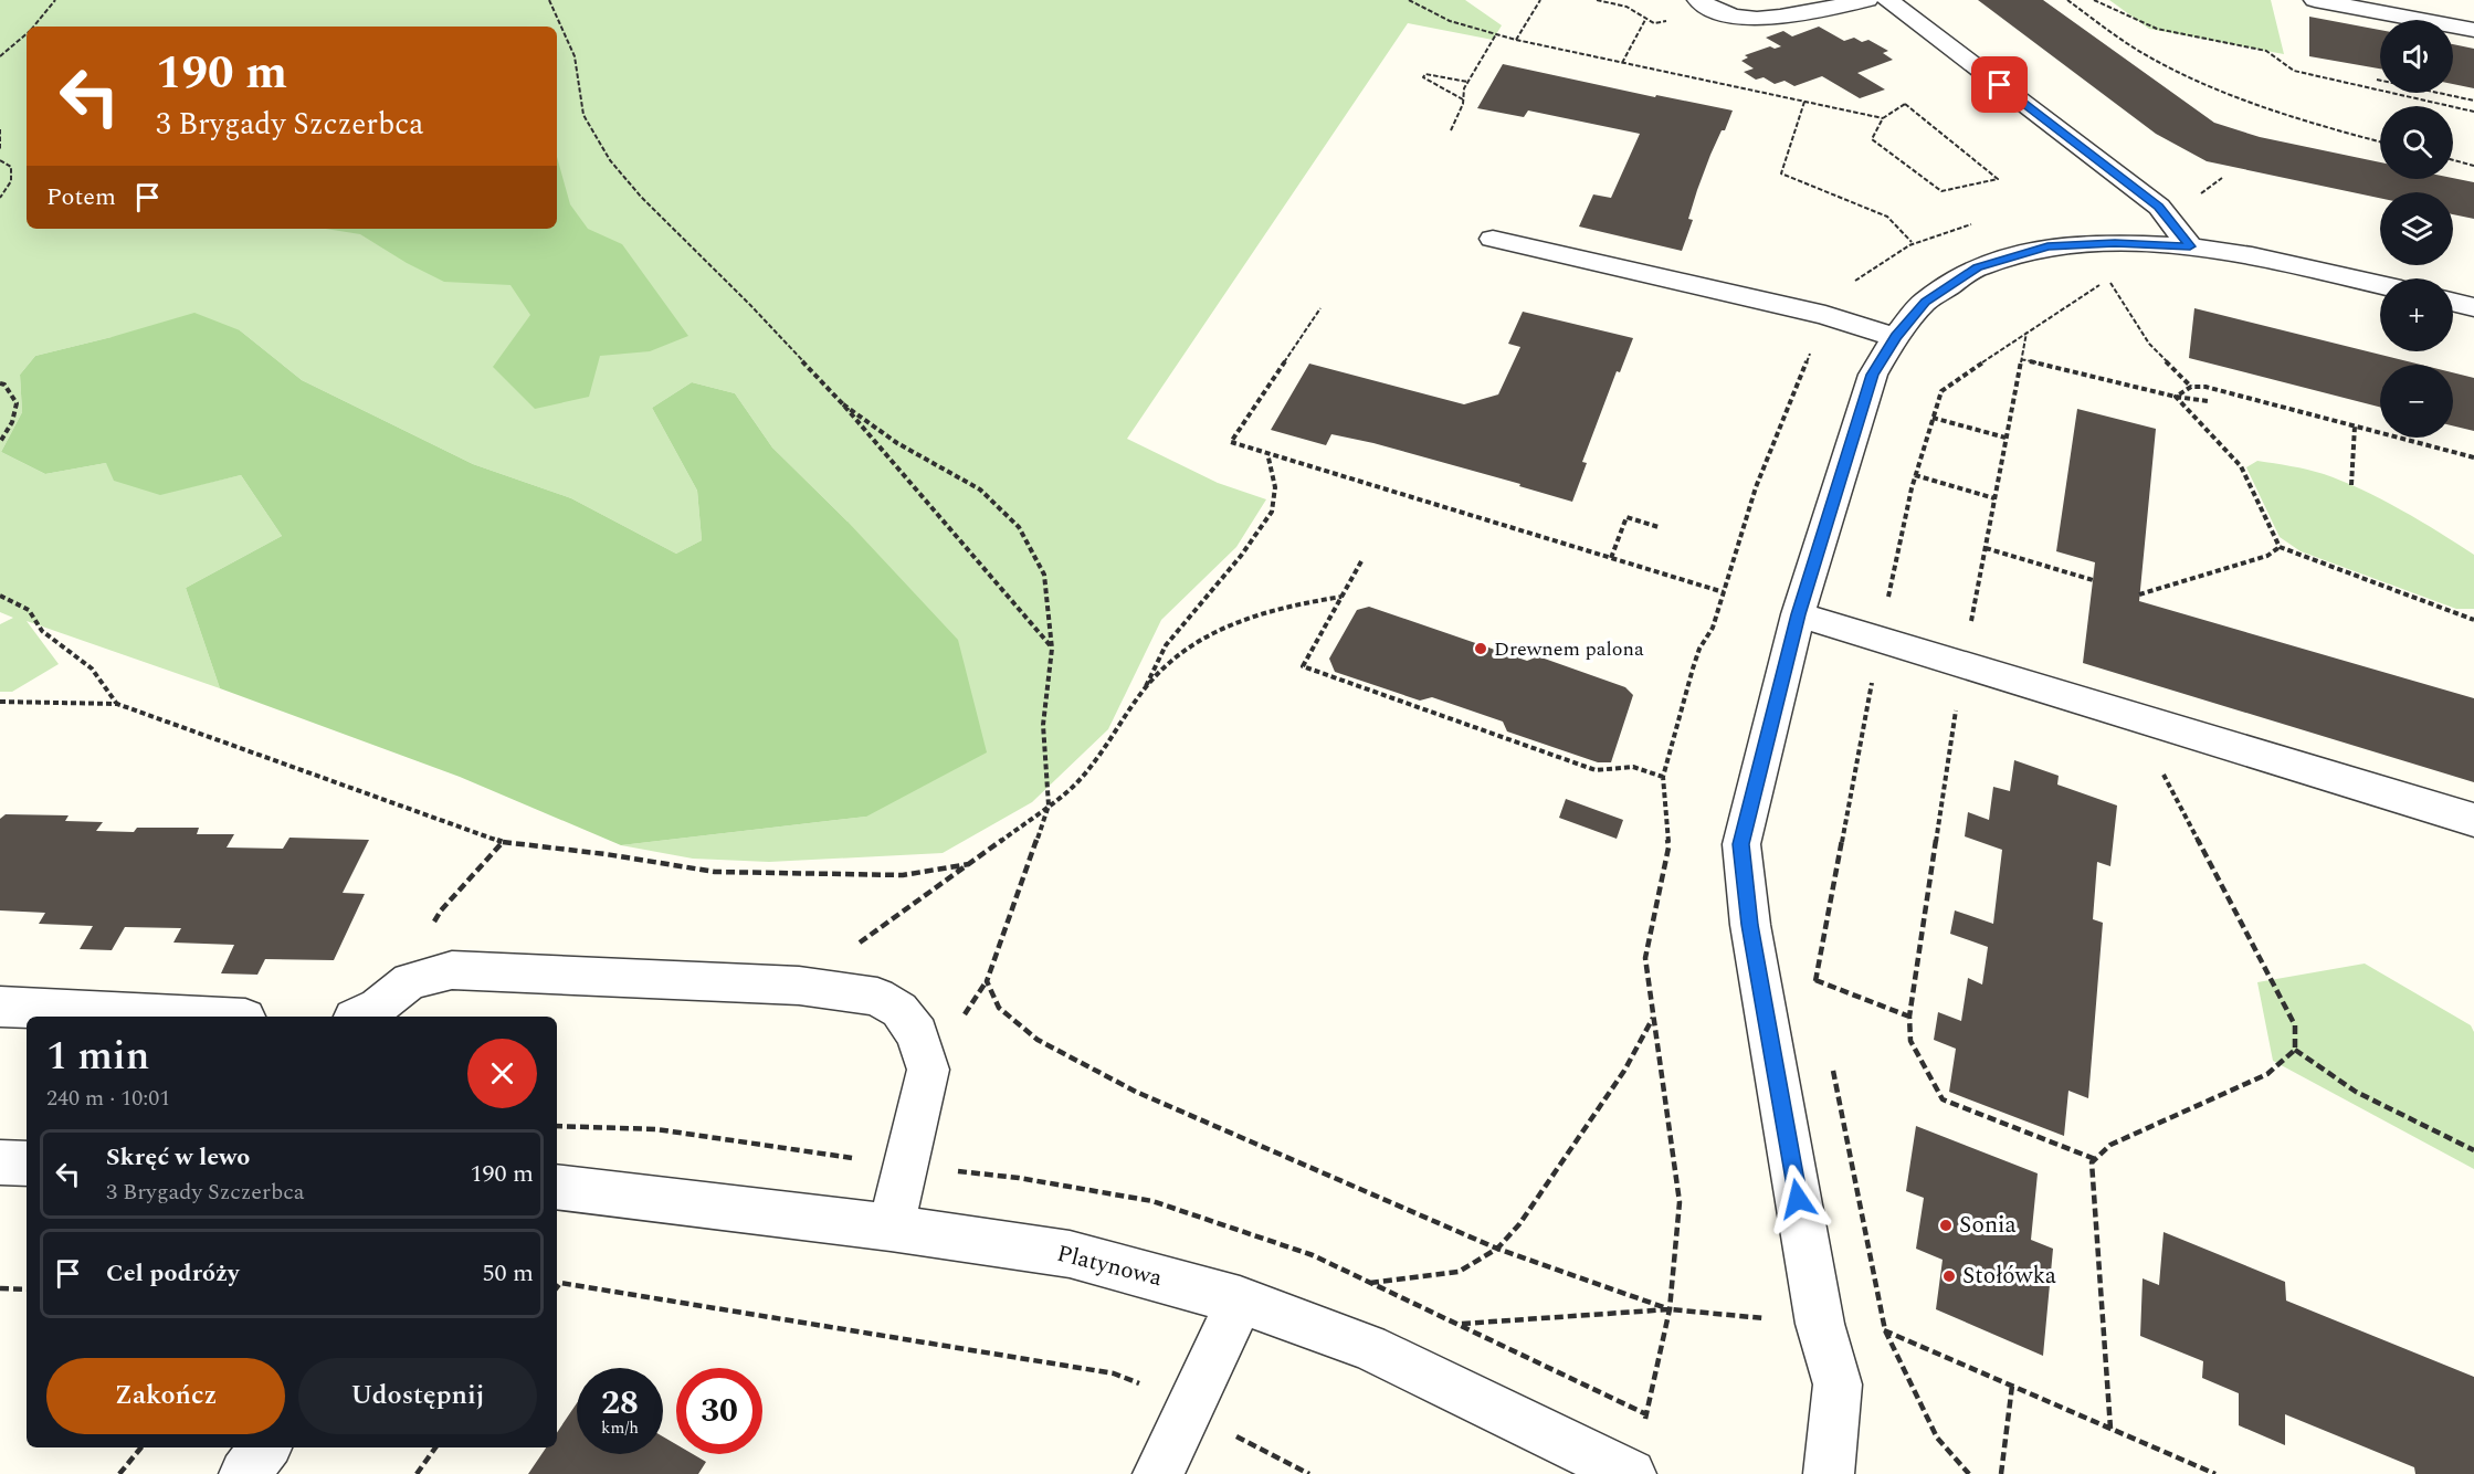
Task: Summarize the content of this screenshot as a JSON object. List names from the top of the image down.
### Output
{
  "streets": {
    "street": ["Platynowa"]
  },
  "places": ["Drewnem palona", "Sonia", "Stołówka"],
  "page": {
    "map_buttons": ["+", "−"],
    "turn": ["190 m", "3 Brygady Szczerbca"],
    "then": "Potem",
    "heading": ["1 min", "240 m · 10:01"],
    "list": [
      {
        "name": "Skręć w lewo",
        "note": "3 Brygady Szczerbca",
        "value": "190 m"
      },
      {
        "name": "Cel podróży",
        "value": "50 m"
      }
    ],
    "buttons": ["Zakończ", "Udostępnij"],
    "speed": "28 km/h",
    "limit": "30"
  }
}
